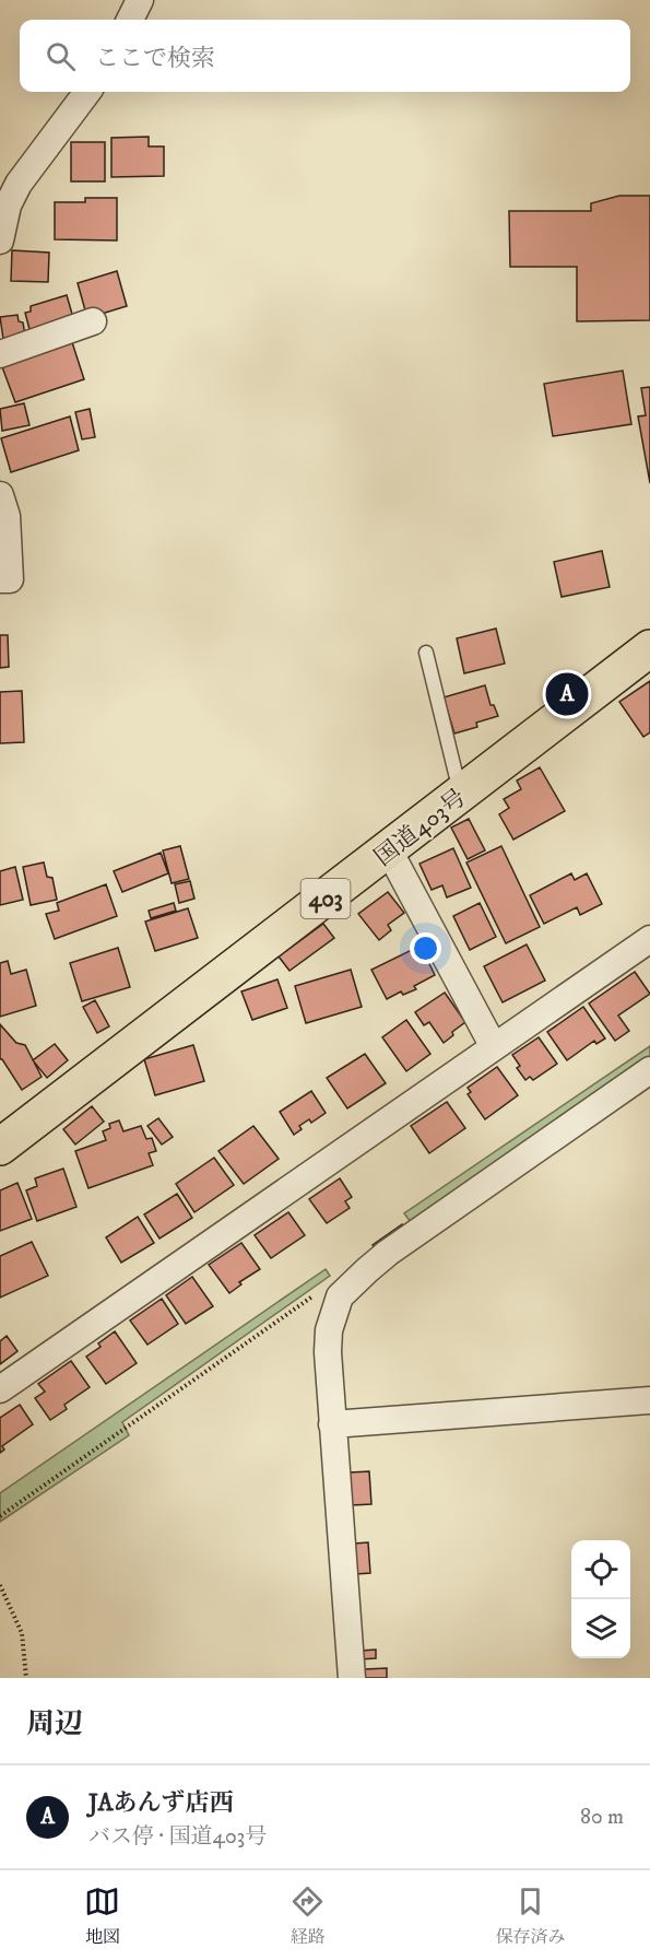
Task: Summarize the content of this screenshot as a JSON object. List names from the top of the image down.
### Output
{
  "streets": {
    "highway": ["国道403号", "403"]
  },
  "page": {
    "search": "ここで検索",
    "pins": "A",
    "heading": "周辺",
    "list": [
      {
        "mark": "A",
        "name": "JAあんず店西",
        "note": "バス停 · 国道403号",
        "value": "80 m"
      }
    ],
    "nav": ["地図", "経路", "保存済み"]
  }
}
